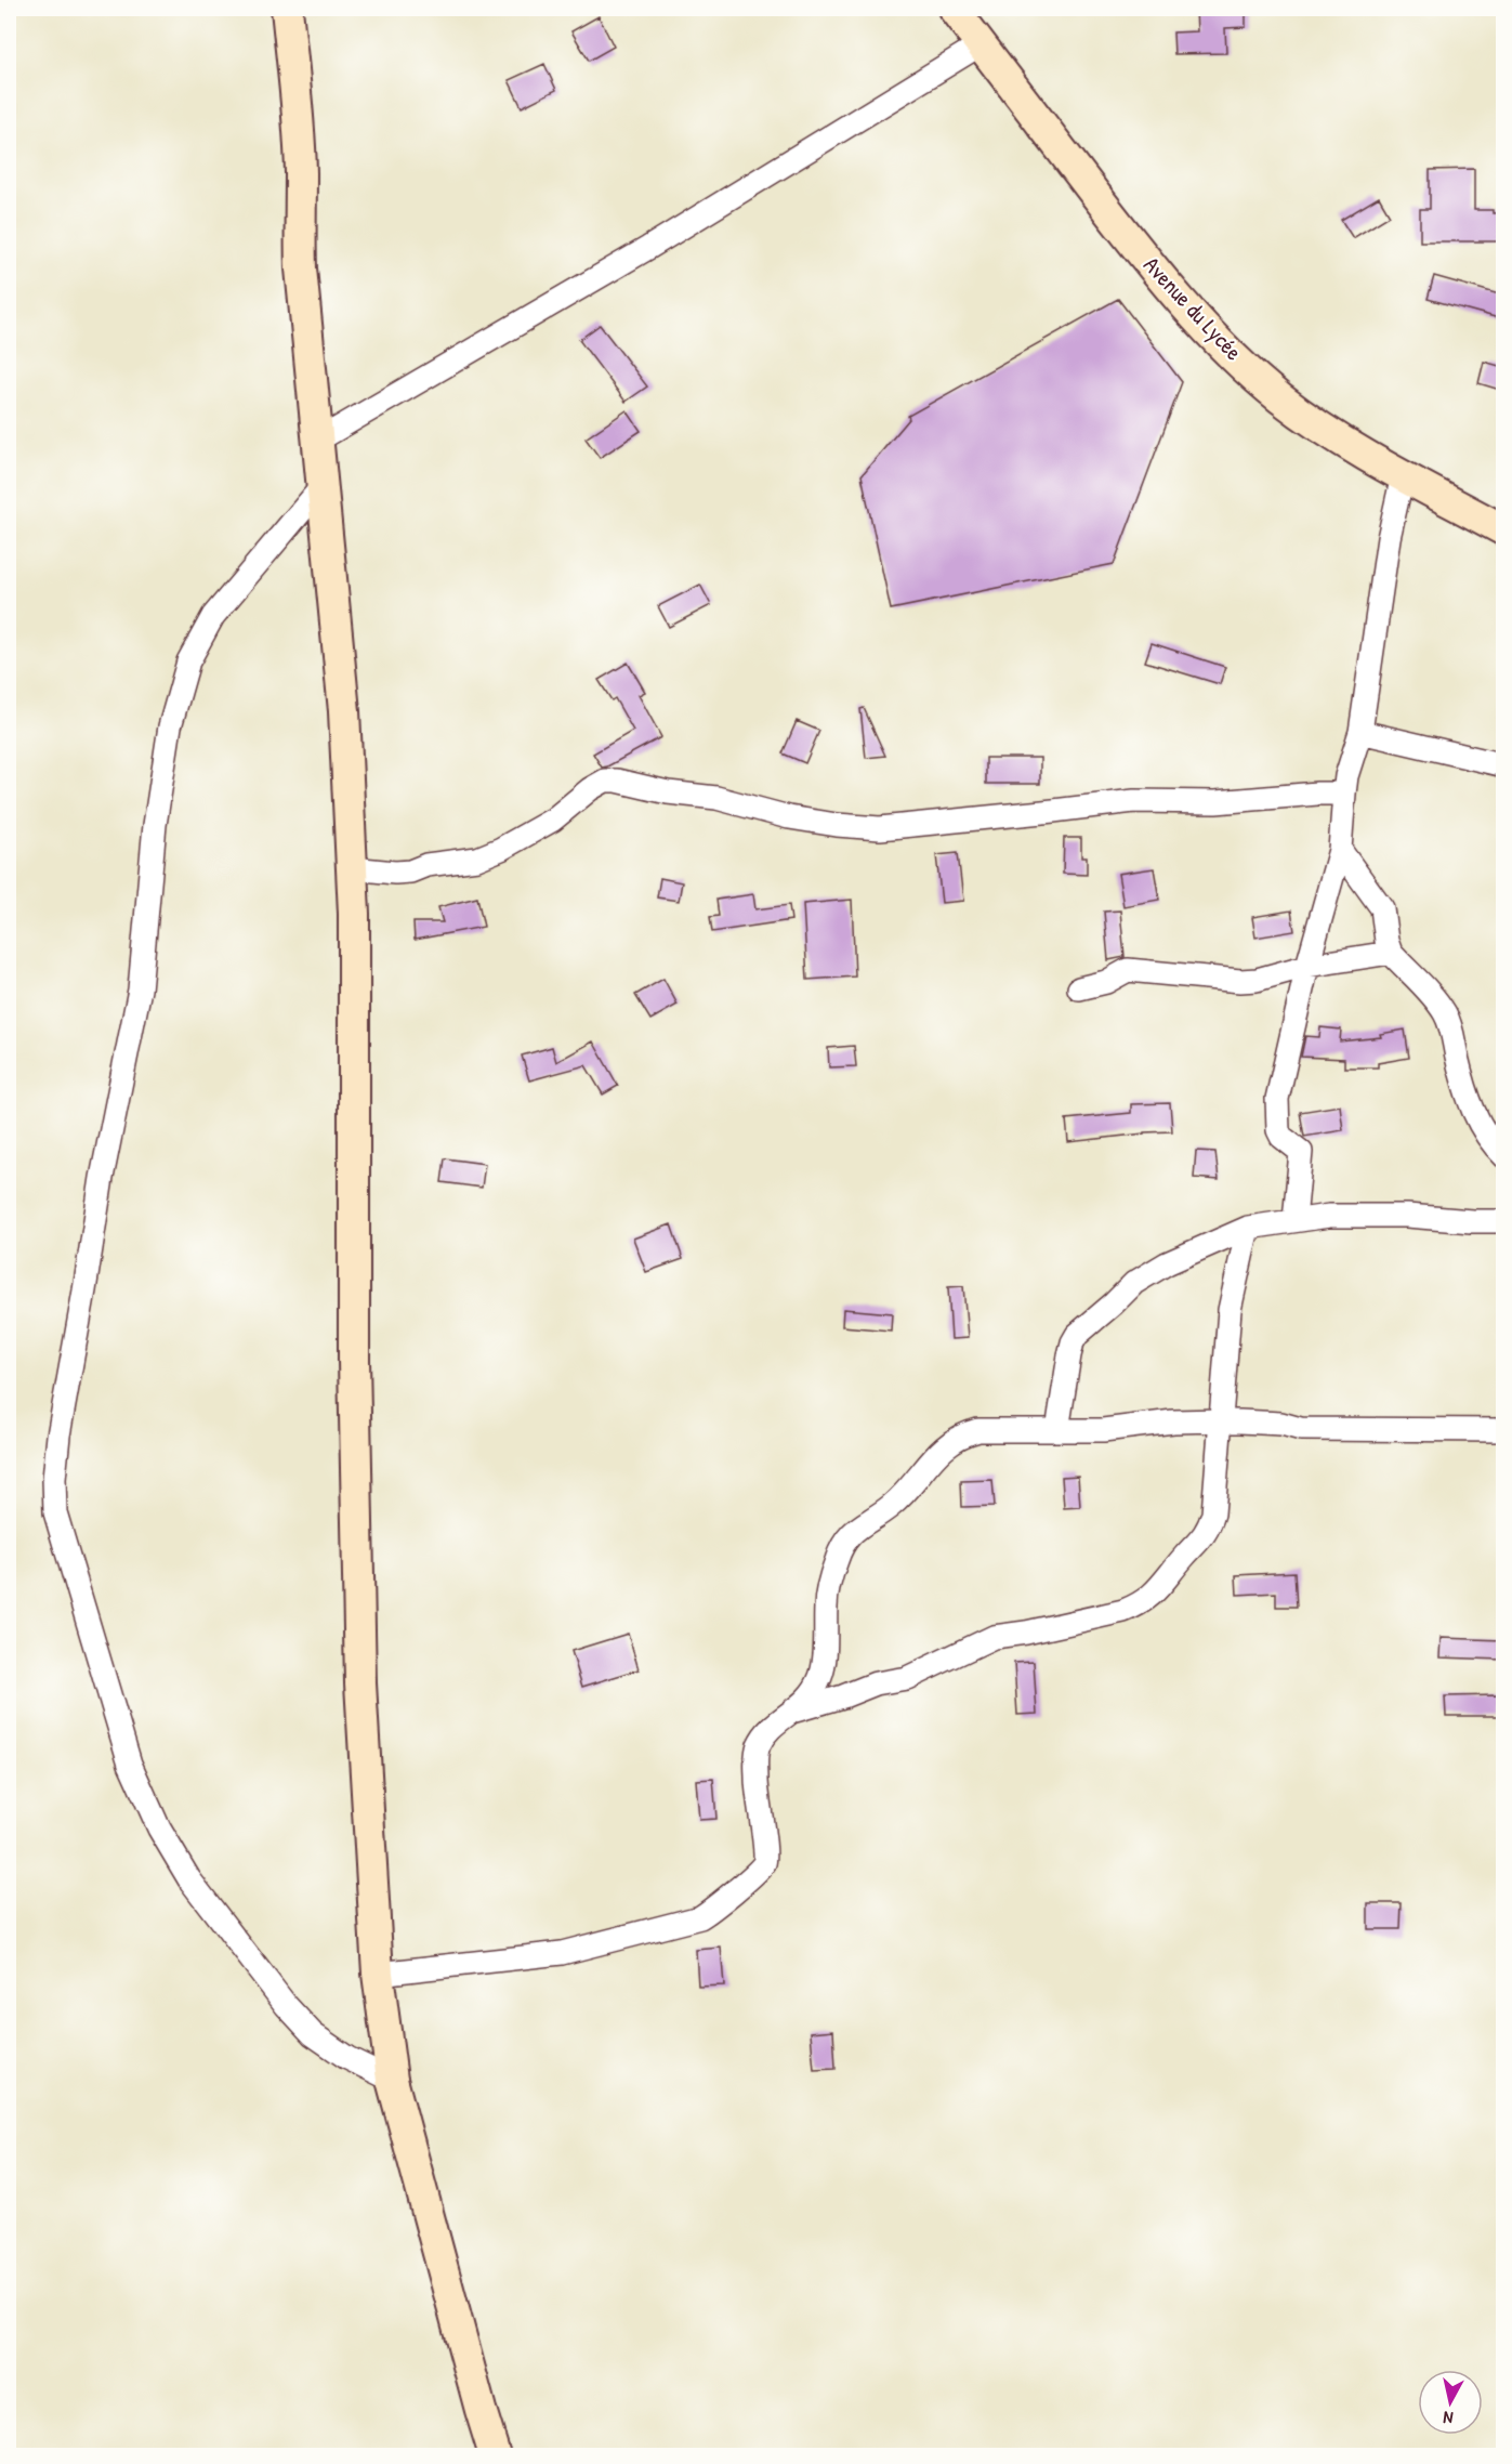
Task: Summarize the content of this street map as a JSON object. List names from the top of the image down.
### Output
{
  "streets": {
    "main road": ["Avenue du Lycée"]
  },
  "north": "bottom"
}
